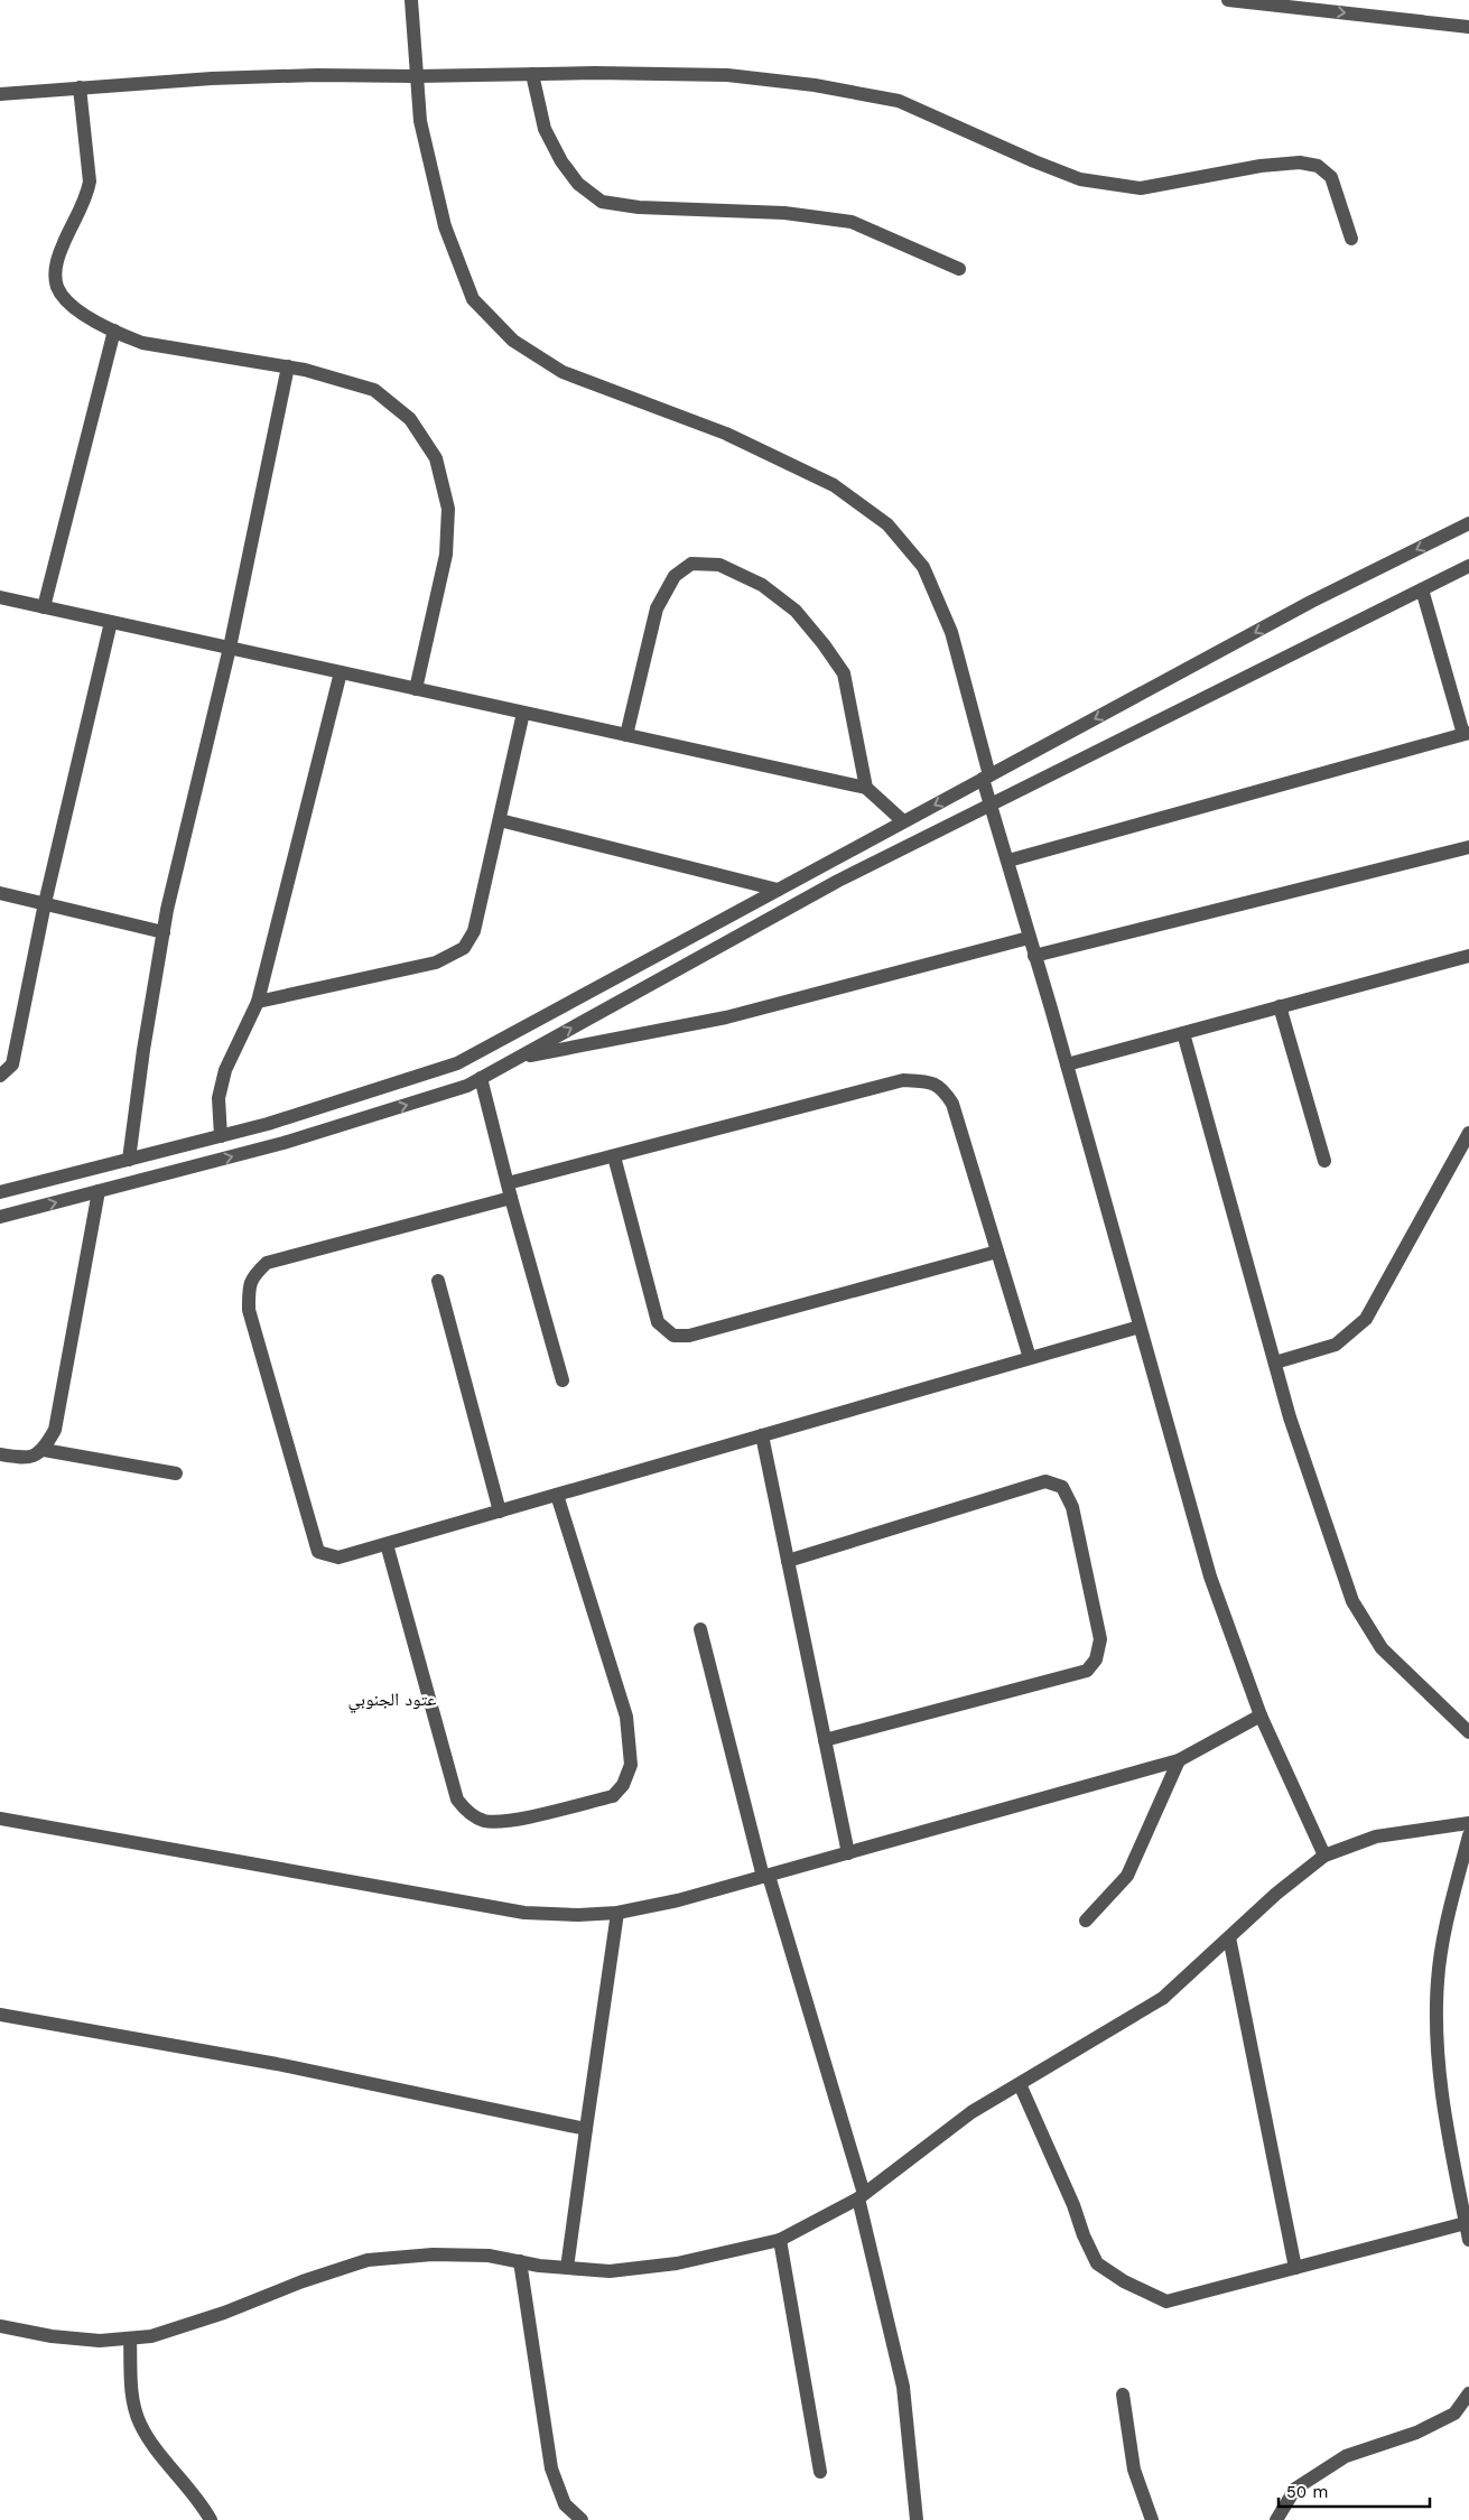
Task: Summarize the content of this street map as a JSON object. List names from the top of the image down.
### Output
{
  "districts": ["عتود الجنوبي"],
  "scale_bar": "50 m"
}
